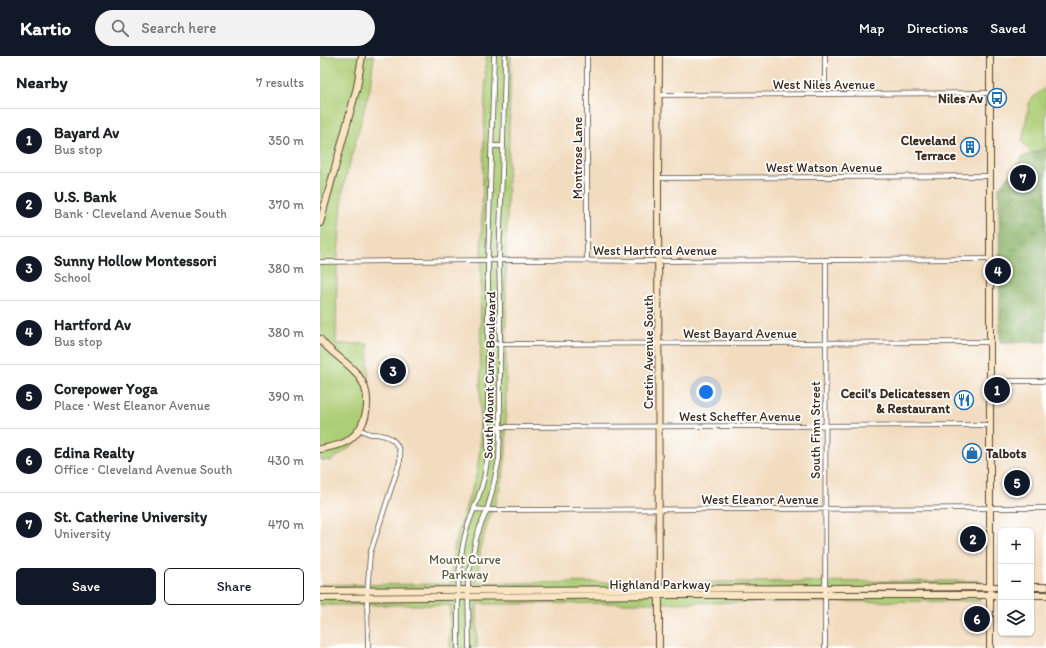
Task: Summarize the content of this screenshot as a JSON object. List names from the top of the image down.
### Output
{
  "streets": {
    "street": [
      "West Niles Avenue",
      "Montrose Lane",
      "West Watson Avenue",
      "West Hartford Avenue",
      "West Bayard Avenue",
      "Cretin Avenue South",
      "South Mount Curve Boulevard",
      "West Scheffer Avenue",
      "South Finn Street",
      "West Eleanor Avenue",
      "Highland Parkway"
    ]
  },
  "crossings": [
    ["West Niles Avenue", "Cretin Avenue South"],
    ["Montrose Lane", "West Hartford Avenue"],
    ["West Watson Avenue", "Cretin Avenue South"],
    ["West Hartford Avenue", "Cretin Avenue South"],
    ["West Hartford Avenue", "South Mount Curve Boulevard"],
    ["West Hartford Avenue", "South Finn Street"],
    ["West Bayard Avenue", "Cretin Avenue South"],
    ["West Bayard Avenue", "South Mount Curve Boulevard"],
    ["West Bayard Avenue", "South Finn Street"],
    ["Cretin Avenue South", "West Scheffer Avenue"],
    ["Cretin Avenue South", "West Eleanor Avenue"],
    ["Cretin Avenue South", "Highland Parkway"],
    ["South Mount Curve Boulevard", "West Scheffer Avenue"],
    ["South Mount Curve Boulevard", "West Eleanor Avenue"],
    ["South Mount Curve Boulevard", "Highland Parkway"],
    ["West Scheffer Avenue", "South Finn Street"],
    ["South Finn Street", "West Eleanor Avenue"],
    ["South Finn Street", "Highland Parkway"]
  ],
  "parks": ["Mount Curve Parkway"],
  "places": {
    "bus stop": ["Niles Av"],
    "building": ["Cleveland Terrace"],
    "restaurant": ["Cecil's Delicatessen & Restaurant"],
    "shop": ["Talbots"]
  },
  "page": {
    "header": "Kartio",
    "search": "Search here",
    "nav": ["Map", "Directions", "Saved"],
    "heading": ["Nearby", "7 results"],
    "list": [
      {
        "mark": "1",
        "name": "Bayard Av",
        "note": "Bus stop",
        "value": "350 m"
      },
      {
        "mark": "2",
        "name": "U.S. Bank",
        "note": "Bank · Cleveland Avenue South",
        "value": "370 m"
      },
      {
        "mark": "3",
        "name": "Sunny Hollow Montessori",
        "note": "School",
        "value": "380 m"
      },
      {
        "mark": "4",
        "name": "Hartford Av",
        "note": "Bus stop",
        "value": "380 m"
      },
      {
        "mark": "5",
        "name": "Corepower Yoga",
        "note": "Place · West Eleanor Avenue",
        "value": "390 m"
      },
      {
        "mark": "6",
        "name": "Edina Realty",
        "note": "Office · Cleveland Avenue South",
        "value": "430 m"
      },
      {
        "mark": "7",
        "name": "St. Catherine University",
        "note": "University",
        "value": "470 m"
      }
    ],
    "pins": [
      "7",
      "4",
      "3",
      "1",
      "5",
      "2",
      "6"
    ],
    "map_buttons": ["+", "−"],
    "buttons": ["Save", "Share"]
  }
}
